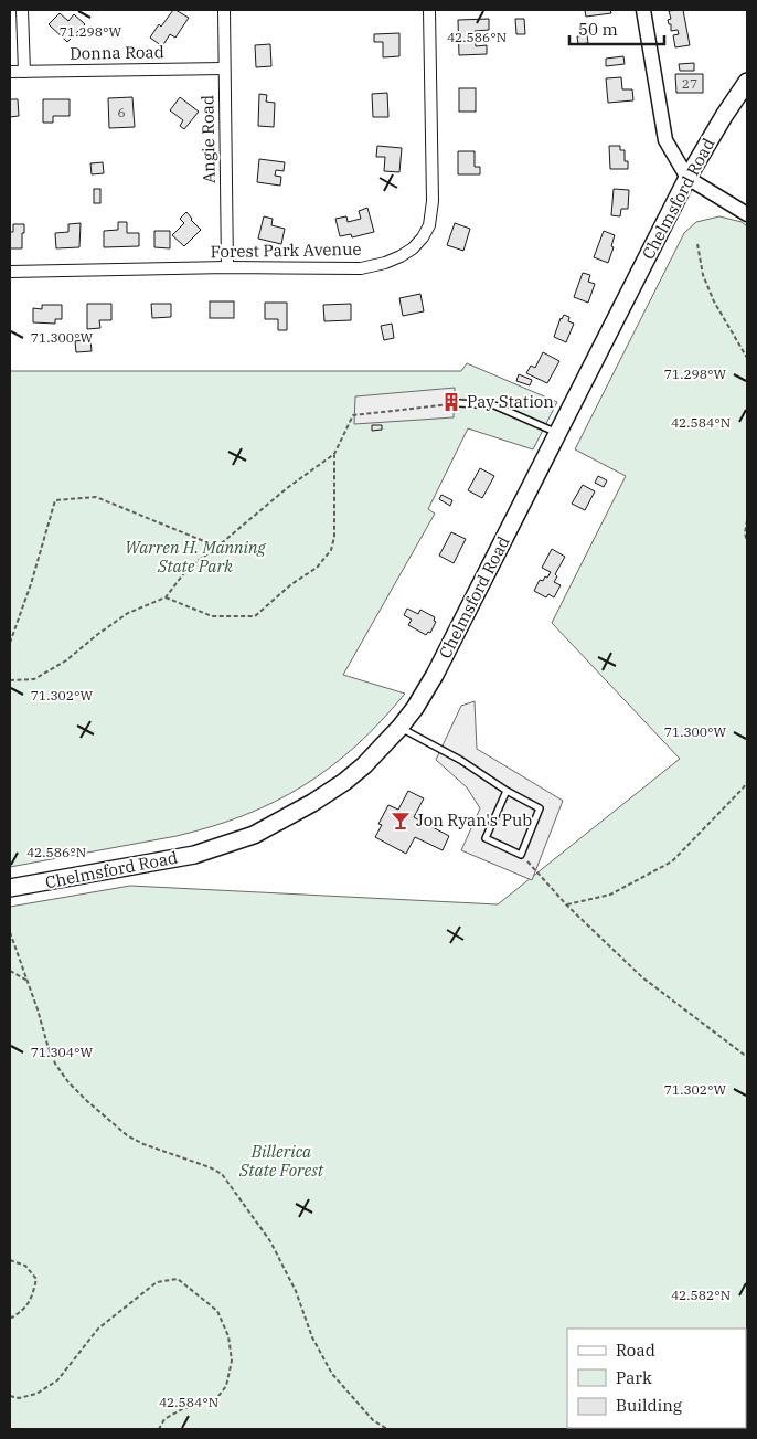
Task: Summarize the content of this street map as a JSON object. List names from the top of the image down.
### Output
{
  "streets": {
    "main road": ["Chelmsford Road"],
    "street": ["Donna Road", "Angie Road", "Forest Park Avenue"]
  },
  "crossings": [
    ["Donna Road", "Angie Road"],
    ["Angie Road", "Forest Park Avenue"]
  ],
  "parks": ["Warren H. Manning State Park", "Billerica State Forest"],
  "places": {
    "building": ["Pay Station"],
    "bar": ["Jon Ryan's Pub"]
  },
  "house_numbers": ["27", "6"],
  "legend": ["Road", "Park", "Building"],
  "scale_bar": "50 m",
  "coordinates": [
    "71.298°W",
    "42.586°N",
    "71.300°W",
    "42.584°N",
    "71.302°W",
    "71.304°W",
    "42.582°N"
  ]
}
